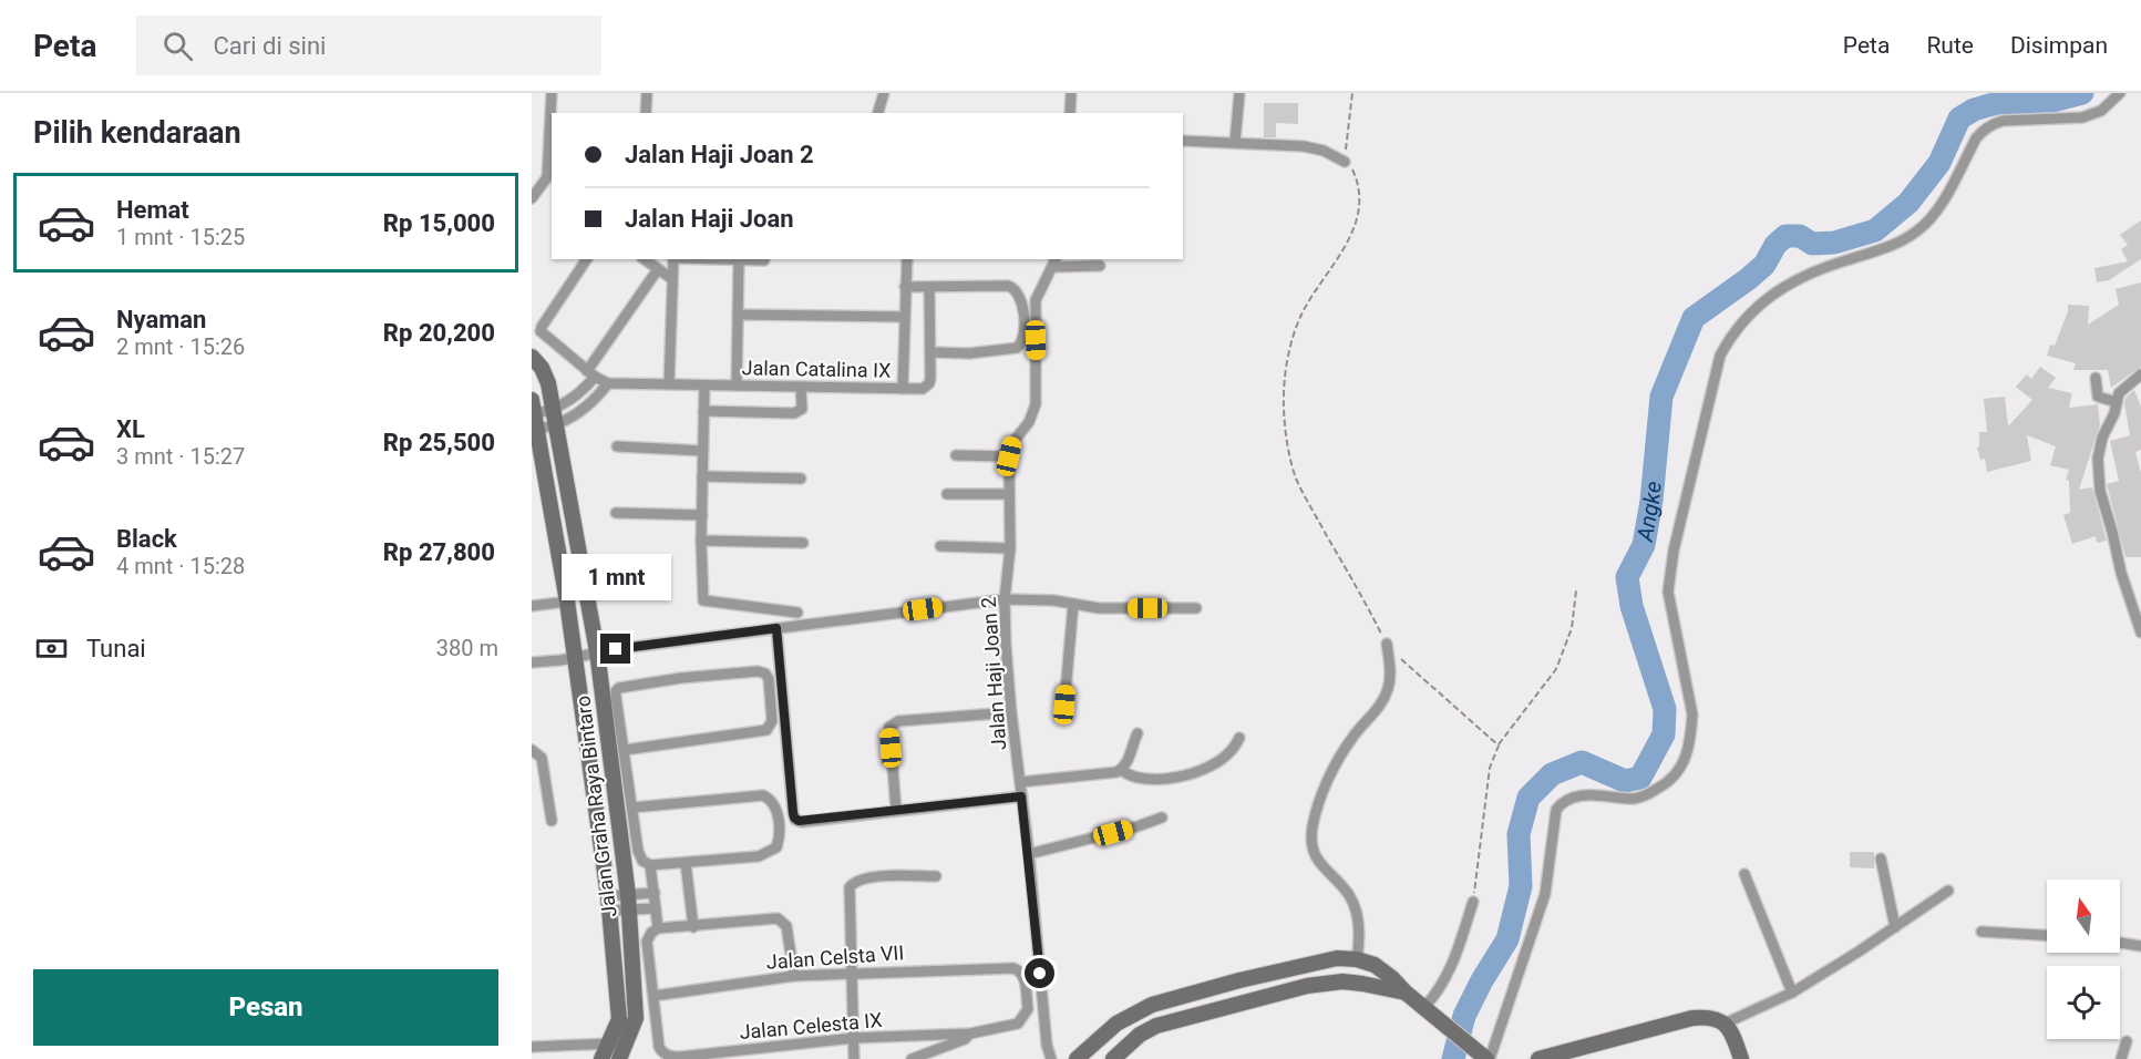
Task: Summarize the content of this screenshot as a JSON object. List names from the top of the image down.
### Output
{
  "streets": {
    "main road": ["Jalan Graha Raya Bintaro"],
    "street": [
      "Jalan Catalina IX",
      "Jalan Haji Joan 2",
      "Jalan Celsta VII",
      "Jalan Celesta IX"
    ]
  },
  "crossings": [
    ["Jalan Celsta VII", "Jalan Celesta IX"]
  ],
  "water": ["Angke"],
  "north": "top",
  "page": {
    "header": "Peta",
    "search": "Cari di sini",
    "nav": ["Peta", "Rute", "Disimpan"],
    "heading": "Pilih kendaraan",
    "banner": ["Jalan Haji Joan 2", "Jalan Haji Joan"],
    "list": [
      {
        "name": "Hemat",
        "note": "1 mnt · 15:25",
        "value": "Rp 15,000"
      },
      {
        "name": "Nyaman",
        "note": "2 mnt · 15:26",
        "value": "Rp 20,200"
      },
      {
        "name": "XL",
        "note": "3 mnt · 15:27",
        "value": "Rp 25,500"
      },
      {
        "name": "Black",
        "note": "4 mnt · 15:28",
        "value": "Rp 27,800"
      }
    ],
    "bubble": "1 mnt",
    "pay": ["Tunai", "380 m"],
    "buttons": "Pesan"
  }
}
